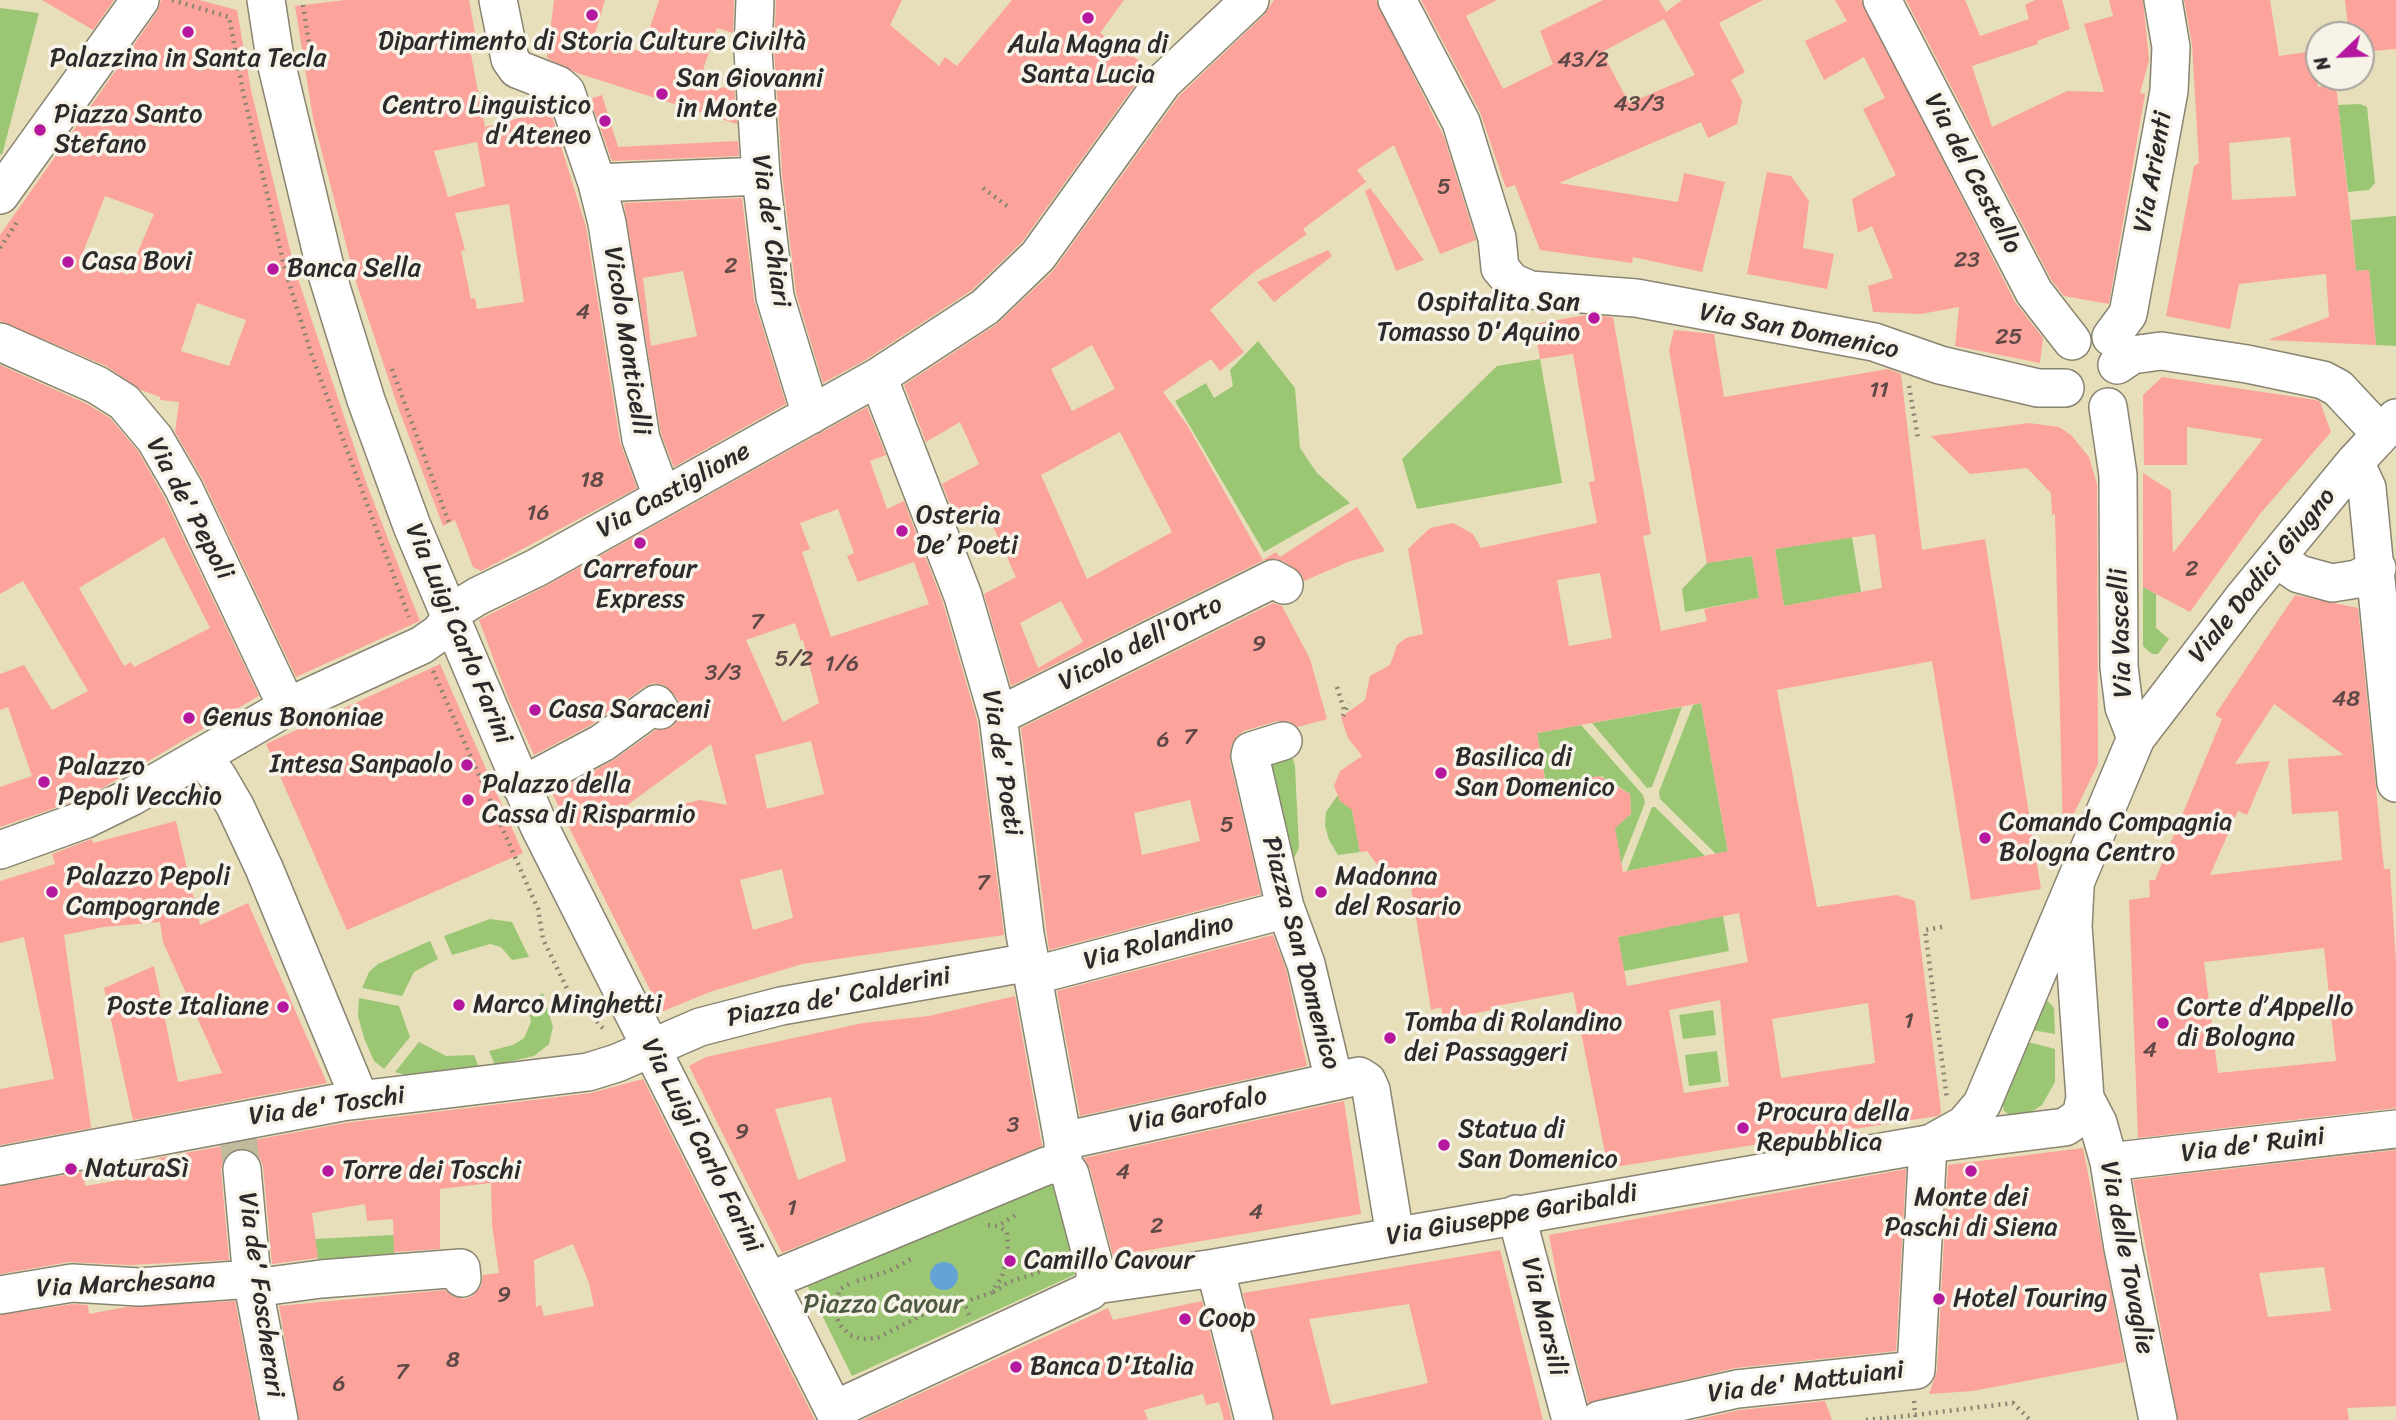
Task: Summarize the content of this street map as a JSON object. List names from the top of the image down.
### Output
{
  "streets": {
    "street": [
      "Via Arienti",
      "Via del Cestello",
      "Via de' Chiari",
      "Via San Domenico",
      "Vicolo Monticelli",
      "Via Castiglione",
      "Via de' Pepoli",
      "Viale Dodici Giugno",
      "Via Vascelli",
      "Via Luigi Carlo Farini",
      "Vicolo dell'Orto",
      "Via de' Poeti",
      "Via Rolandino",
      "Piazza San Domenico",
      "Piazza de' Calderini",
      "Via de' Toschi",
      "Via Garofalo",
      "Via de' Ruini",
      "Via Giuseppe Garibaldi",
      "Via delle Tovaglie",
      "Via Marchesana",
      "Via de' Foscherari",
      "Via Marsili",
      "Via de' Mattuiani"
    ]
  },
  "crossings": [
    ["Via Arienti", "Via del Cestello"],
    ["Via Arienti", "Via San Domenico"],
    ["Via Arienti", "Via Vascelli"],
    ["Via del Cestello", "Via San Domenico"],
    ["Via del Cestello", "Via Vascelli"],
    ["Via de' Chiari", "Via Castiglione"],
    ["Via San Domenico", "Via Vascelli"],
    ["Vicolo Monticelli", "Via Castiglione"],
    ["Via Castiglione", "Via de' Pepoli"],
    ["Via Castiglione", "Via Luigi Carlo Farini"],
    ["Via Castiglione", "Via de' Poeti"],
    ["Viale Dodici Giugno", "Via Vascelli"],
    ["Via Luigi Carlo Farini", "Piazza de' Calderini"],
    ["Via Luigi Carlo Farini", "Via de' Toschi"],
    ["Vicolo dell'Orto", "Via de' Poeti"],
    ["Via de' Poeti", "Via Rolandino"],
    ["Via de' Poeti", "Piazza de' Calderini"],
    ["Via de' Poeti", "Via Garofalo"],
    ["Via Rolandino", "Piazza San Domenico"],
    ["Via Rolandino", "Piazza de' Calderini"],
    ["Piazza San Domenico", "Via Garofalo"],
    ["Piazza San Domenico", "Via Giuseppe Garibaldi"],
    ["Piazza de' Calderini", "Via de' Toschi"],
    ["Via de' Ruini", "Via delle Tovaglie"],
    ["Via Giuseppe Garibaldi", "Via Marsili"],
    ["Via Giuseppe Garibaldi", "Via de' Mattuiani"],
    ["Via Marchesana", "Via de' Foscherari"]
  ],
  "parks": ["Piazza Cavour"],
  "places": [
    "Dipartimento di Storia Culture Civiltà",
    "Aula Magna di Santa Lucia",
    "Palazzina in Santa Tecla",
    "San Giovanni in Monte",
    "Centro Linguistico d'Ateneo",
    "Piazza Santo Stefano",
    "Casa Bovi",
    "Banca Sella",
    "Ospitalita San Tomasso D'Aquino",
    "Osteria De’ Poeti",
    "Carrefour Express",
    "Casa Saraceni",
    "Genus Bononiae",
    "Intesa Sanpaolo",
    "Basilica di San Domenico",
    "Palazzo Pepoli Vecchio",
    "Palazzo della Cassa di Risparmio",
    "Comando Compagnia Bologna Centro",
    "Palazzo Pepoli Campogrande",
    "Madonna del Rosario",
    "Marco Minghetti",
    "Poste Italiane",
    "Corte d’Appello di Bologna",
    "Tomba di Rolandino dei Passaggeri",
    "Procura della Repubblica",
    "Statua di San Domenico",
    "NaturaSì",
    "Torre dei Toschi",
    "Monte dei Paschi di Siena",
    "Camillo Cavour",
    "Hotel Touring",
    "Coop",
    "Banca D'Italia"
  ],
  "house_numbers": [
    "43/2",
    "43/3",
    "5",
    "23",
    "2",
    "4",
    "25",
    "11",
    "18",
    "16",
    "2",
    "7",
    "9",
    "5/2",
    "1/6",
    "3/3",
    "48",
    "7",
    "6",
    "5",
    "7",
    "1",
    "4",
    "3",
    "9",
    "4",
    "1",
    "4",
    "2",
    "9",
    "8",
    "7",
    "6"
  ],
  "north": "bottom left"
}
